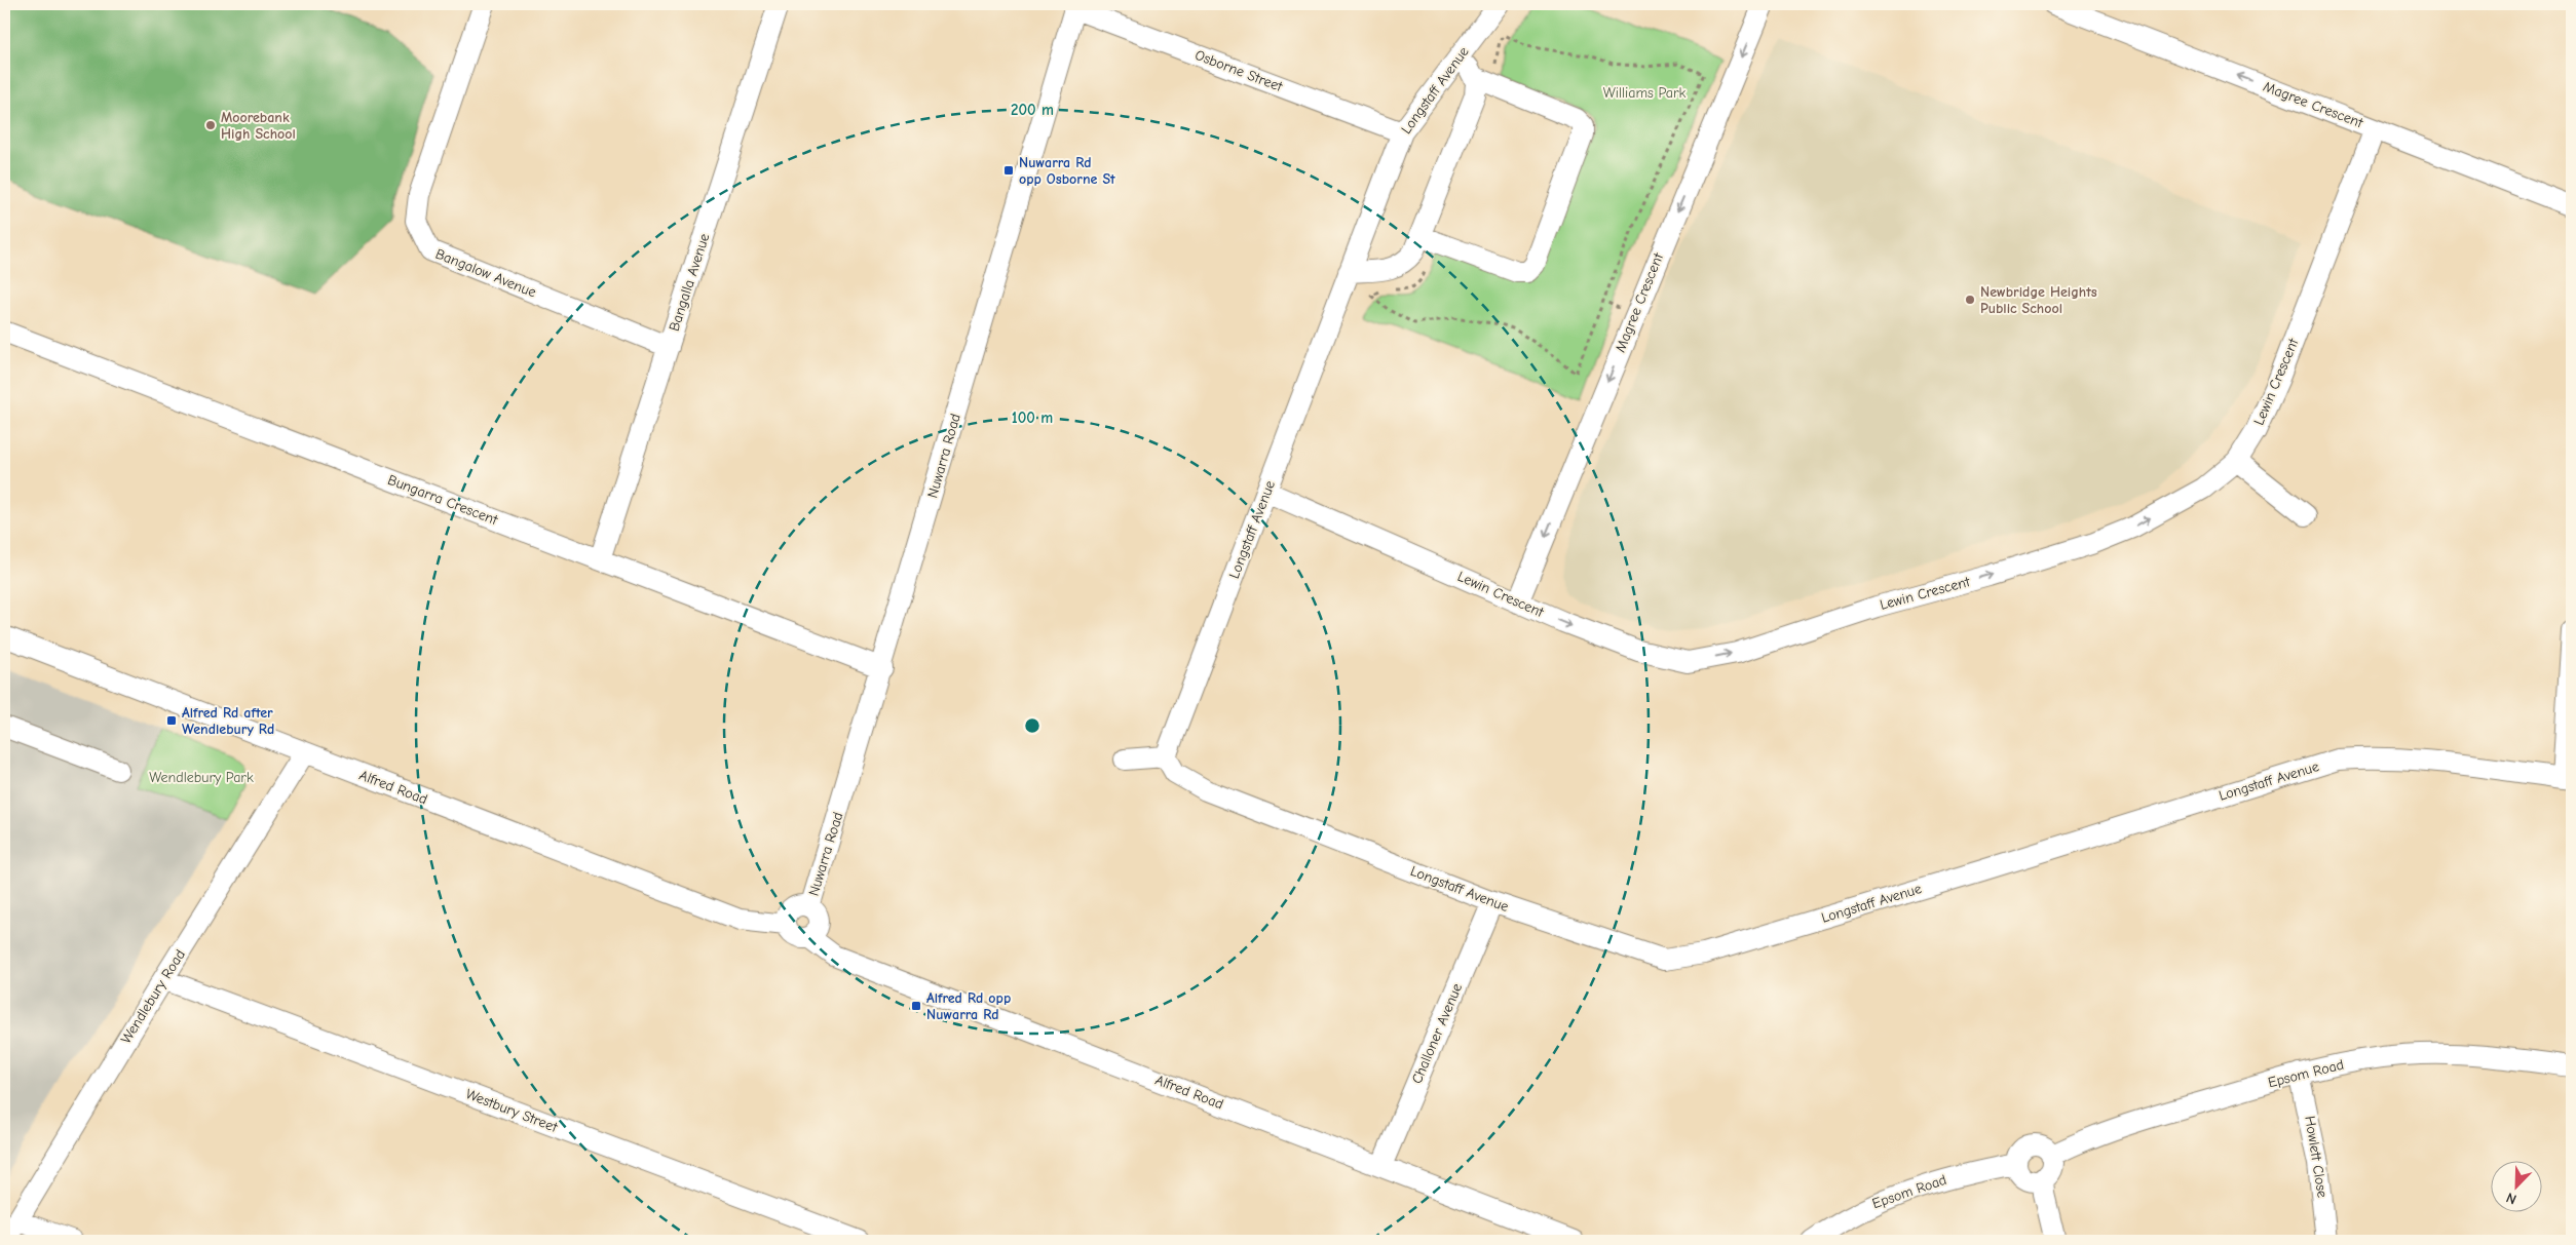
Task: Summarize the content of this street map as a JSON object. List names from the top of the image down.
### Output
{
  "streets": {
    "street": [
      "Osborne Street",
      "Longstaff Avenue",
      "Magree Crescent",
      "Bangalow Avenue",
      "Bangalla Avenue",
      "Lewin Crescent",
      "Nuwarra Road",
      "Bungarra Crescent",
      "Alfred Road",
      "Wendlebury Road",
      "Challoner Avenue",
      "Epsom Road",
      "Westbury Street",
      "Howlett Close"
    ]
  },
  "crossings": [
    ["Osborne Street", "Longstaff Avenue"],
    ["Osborne Street", "Nuwarra Road"],
    ["Longstaff Avenue", "Lewin Crescent"],
    ["Longstaff Avenue", "Challoner Avenue"],
    ["Magree Crescent", "Lewin Crescent"],
    ["Bangalow Avenue", "Bangalla Avenue"],
    ["Bangalla Avenue", "Bungarra Crescent"],
    ["Nuwarra Road", "Bungarra Crescent"],
    ["Nuwarra Road", "Alfred Road"],
    ["Alfred Road", "Wendlebury Road"],
    ["Alfred Road", "Challoner Avenue"],
    ["Wendlebury Road", "Westbury Street"],
    ["Epsom Road", "Howlett Close"]
  ],
  "one_way": ["Lewin Crescent"],
  "parks": ["Williams Park", "Wendlebury Park"],
  "places": {
    "other": ["Moorebank High School", "Newbridge Heights Public School"],
    "transit": ["Nuwarra Rd opp Osborne St", "Alfred Rd after Wendlebury Rd", "Alfred Rd opp Nuwarra Rd"]
  },
  "north": "bottom left",
  "rings": ["200 m", "100 m"]
}
